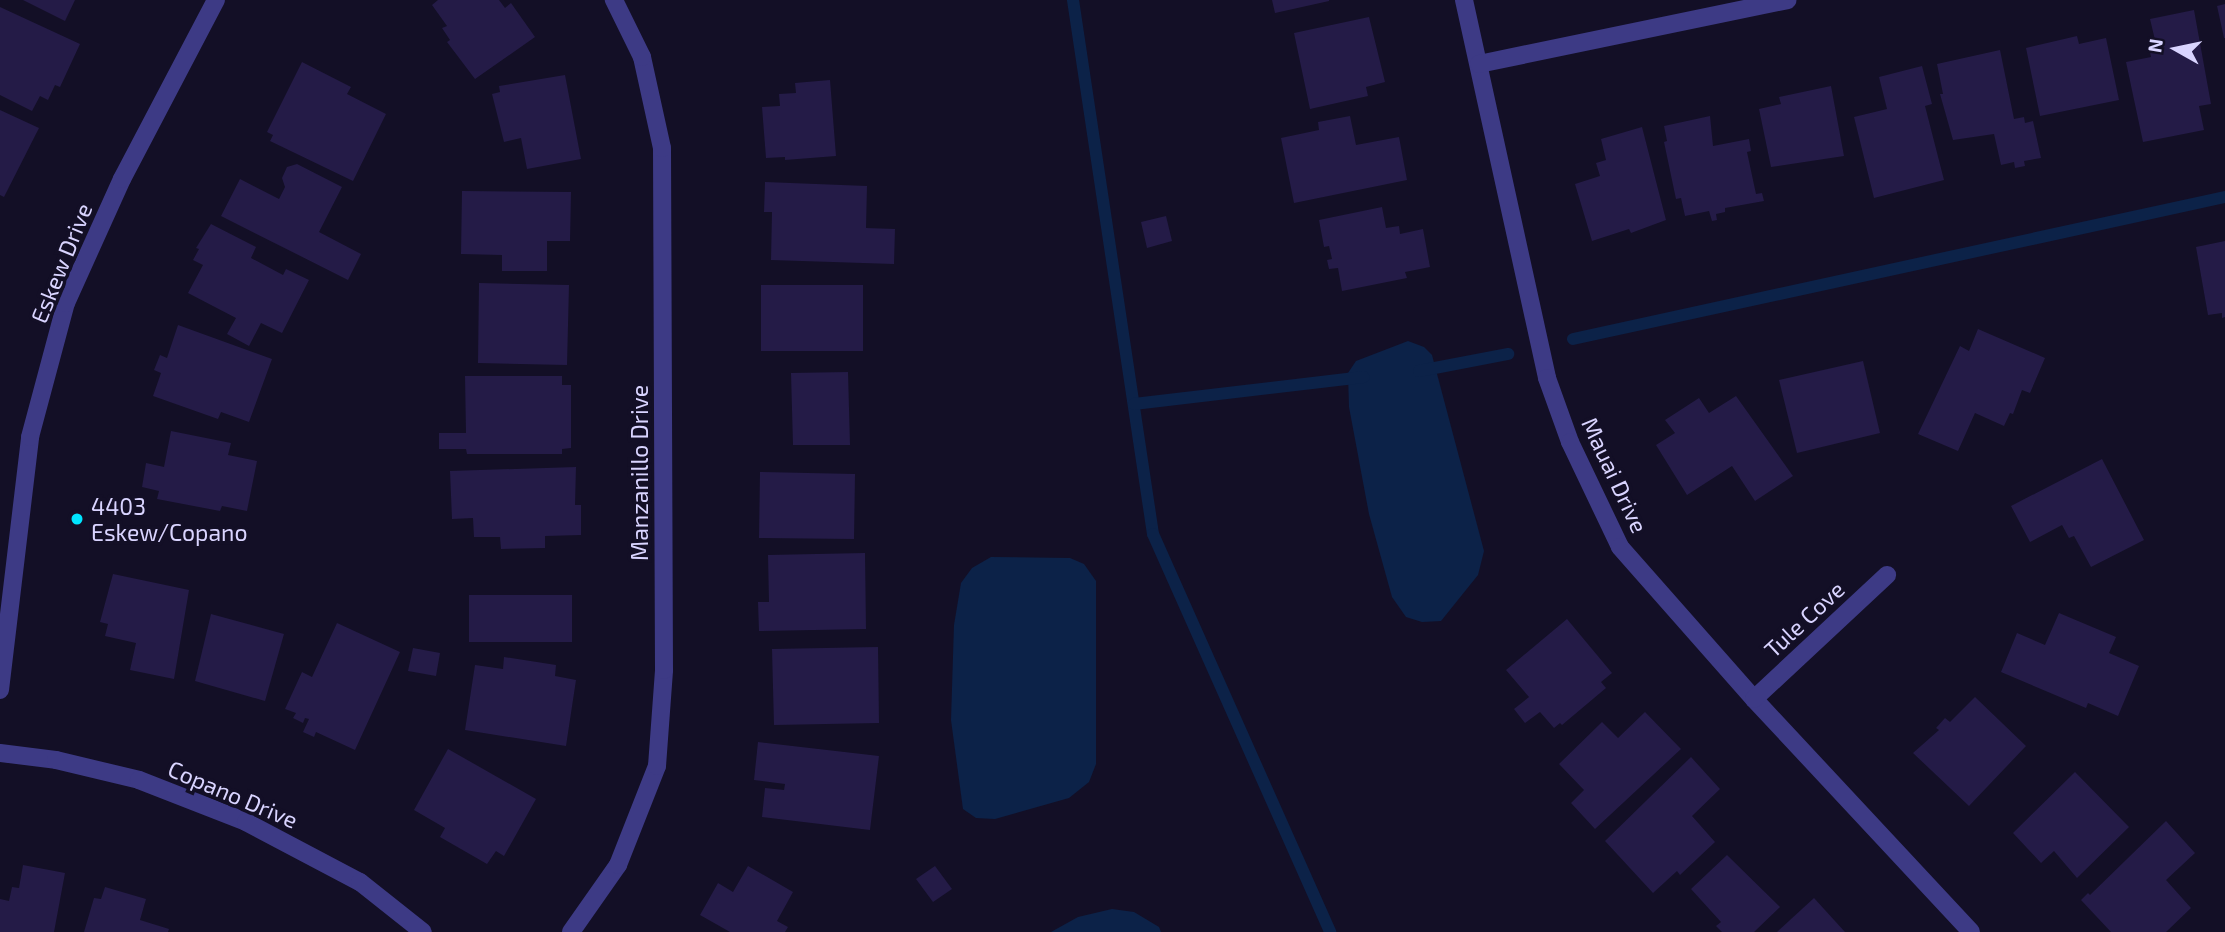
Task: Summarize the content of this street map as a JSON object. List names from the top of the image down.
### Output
{
  "streets": {
    "street": [
      "Eskew Drive",
      "Manzanillo Drive",
      "Mauai Drive",
      "Tule Cove",
      "Copano Drive"
    ]
  },
  "crossings": [
    ["Mauai Drive", "Tule Cove"]
  ],
  "places": ["4403 Eskew/Copano"],
  "north": "left"
}
